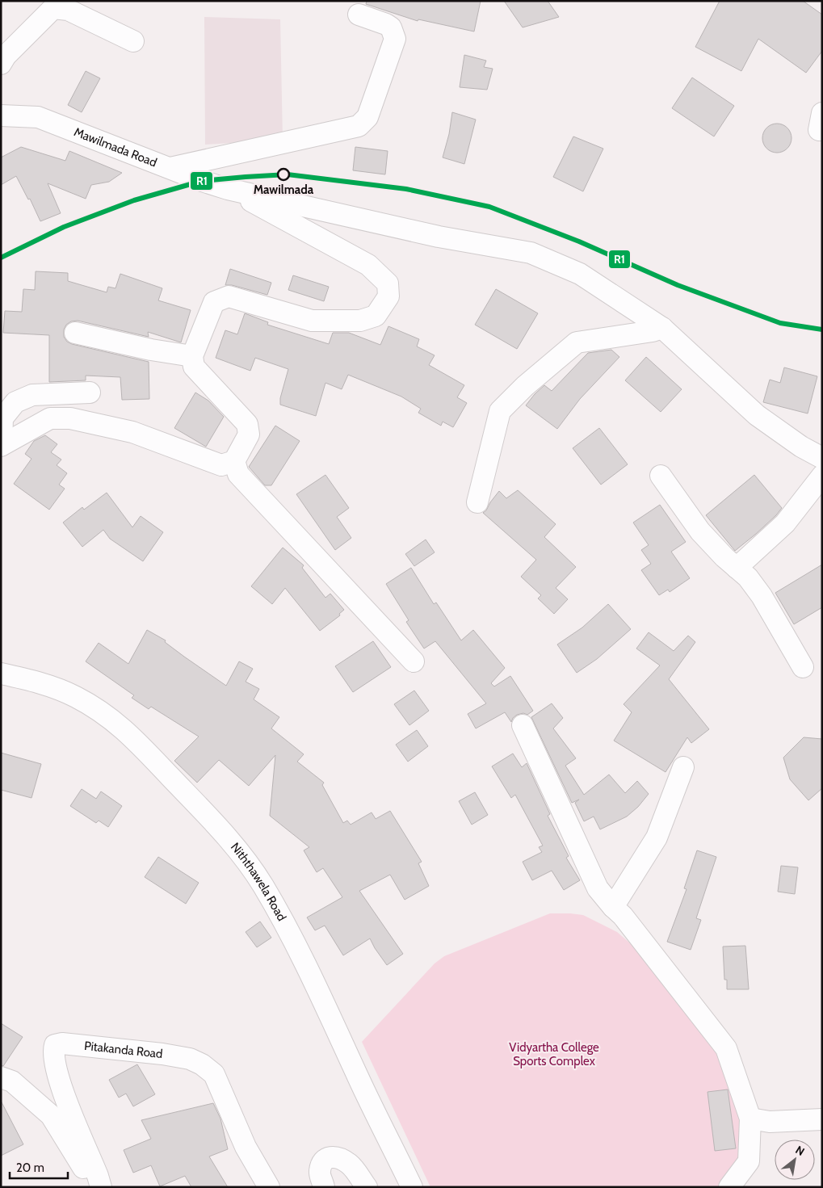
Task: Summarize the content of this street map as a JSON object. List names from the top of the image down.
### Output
{
  "streets": {
    "street": ["Mawilmada Road", "Niththawela Road", "Pitakanda Road"]
  },
  "parks": ["Vidyartha College Sports Complex"],
  "places": ["Mawilmada"],
  "lines": ["transit line R1"],
  "scale_bar": "20 m",
  "north": "top right"
}
